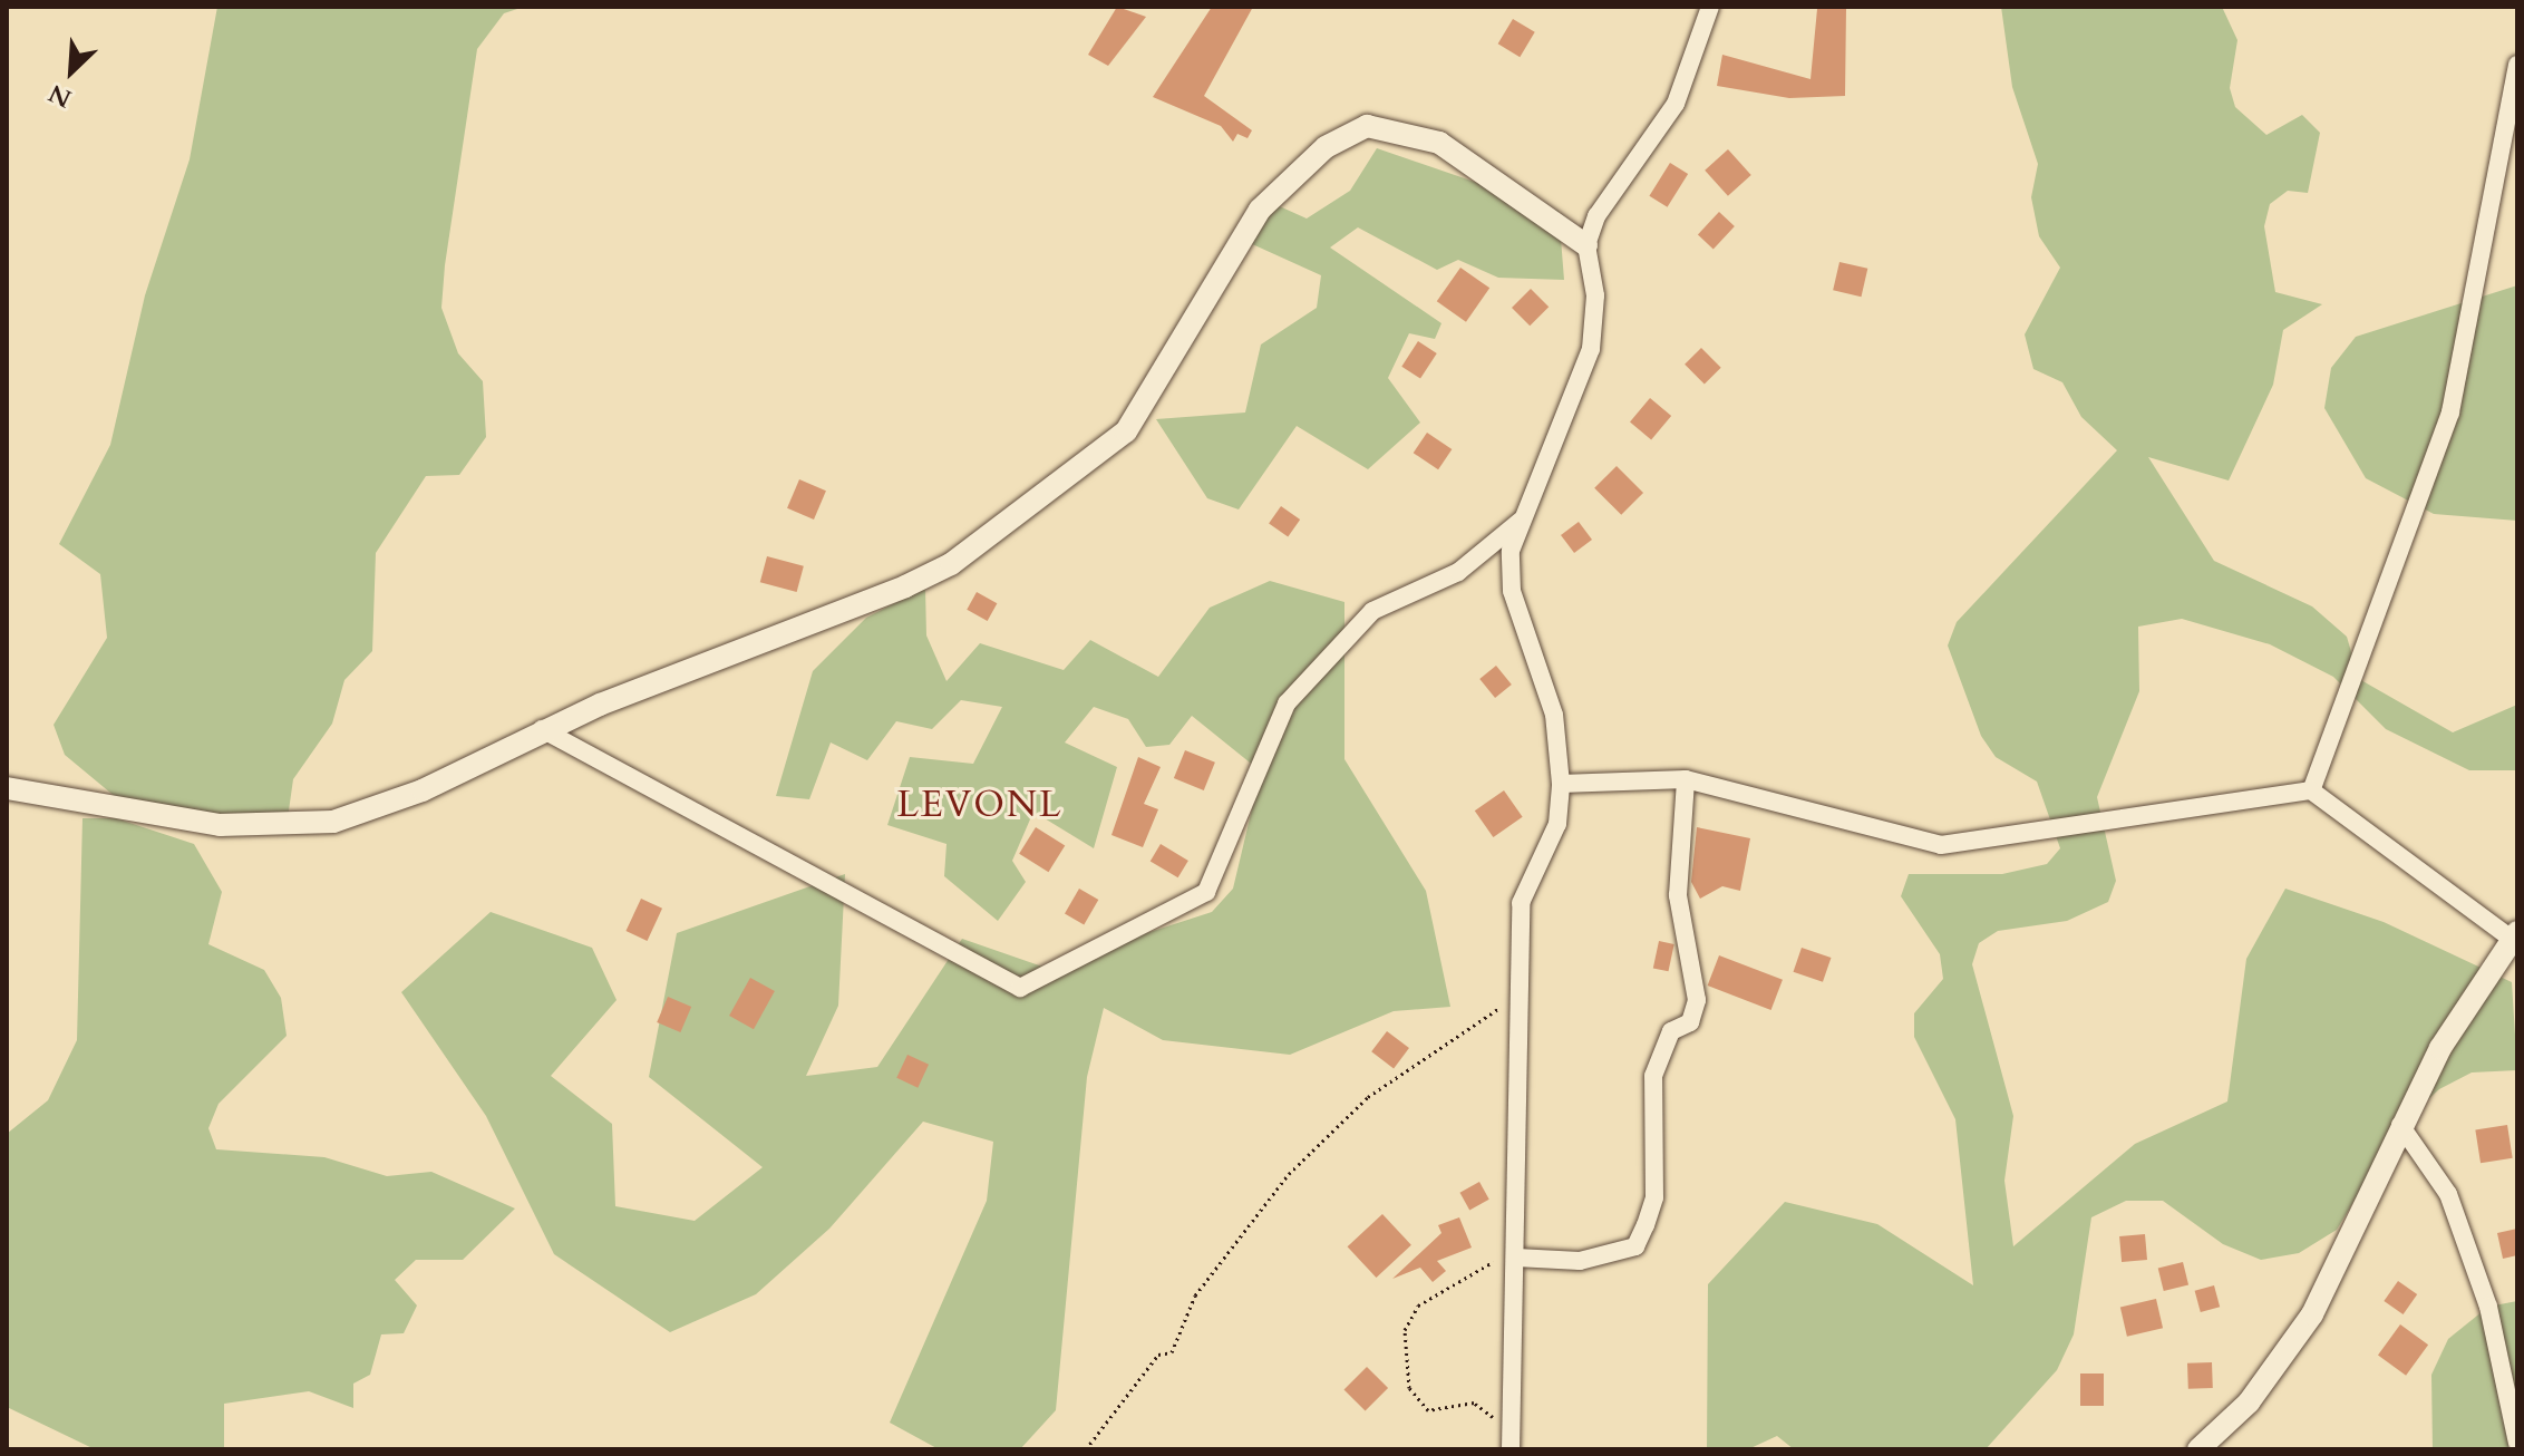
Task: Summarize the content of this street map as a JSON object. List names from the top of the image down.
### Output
{
  "districts": ["LEVONL"],
  "north": "bottom left"
}
